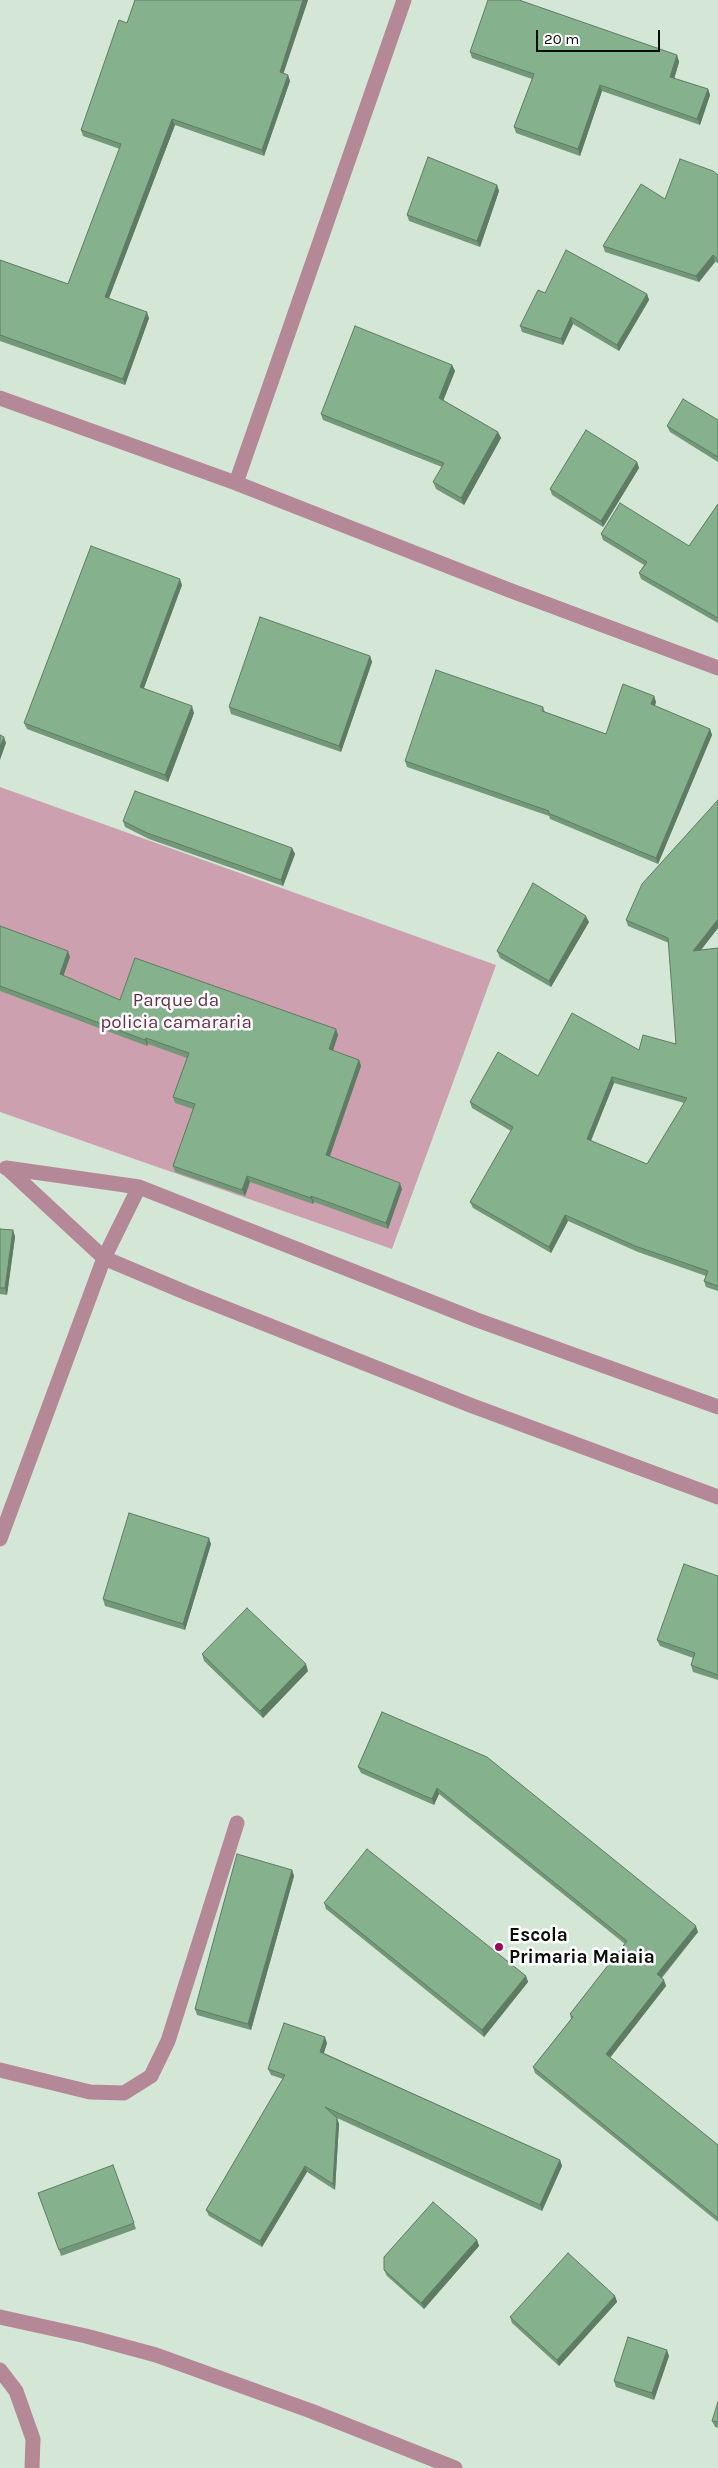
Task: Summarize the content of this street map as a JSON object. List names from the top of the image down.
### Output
{
  "parks": ["Parque da policia camararia"],
  "places": ["Escola Primaria Maiaia"],
  "scale_bar": "20 m"
}
